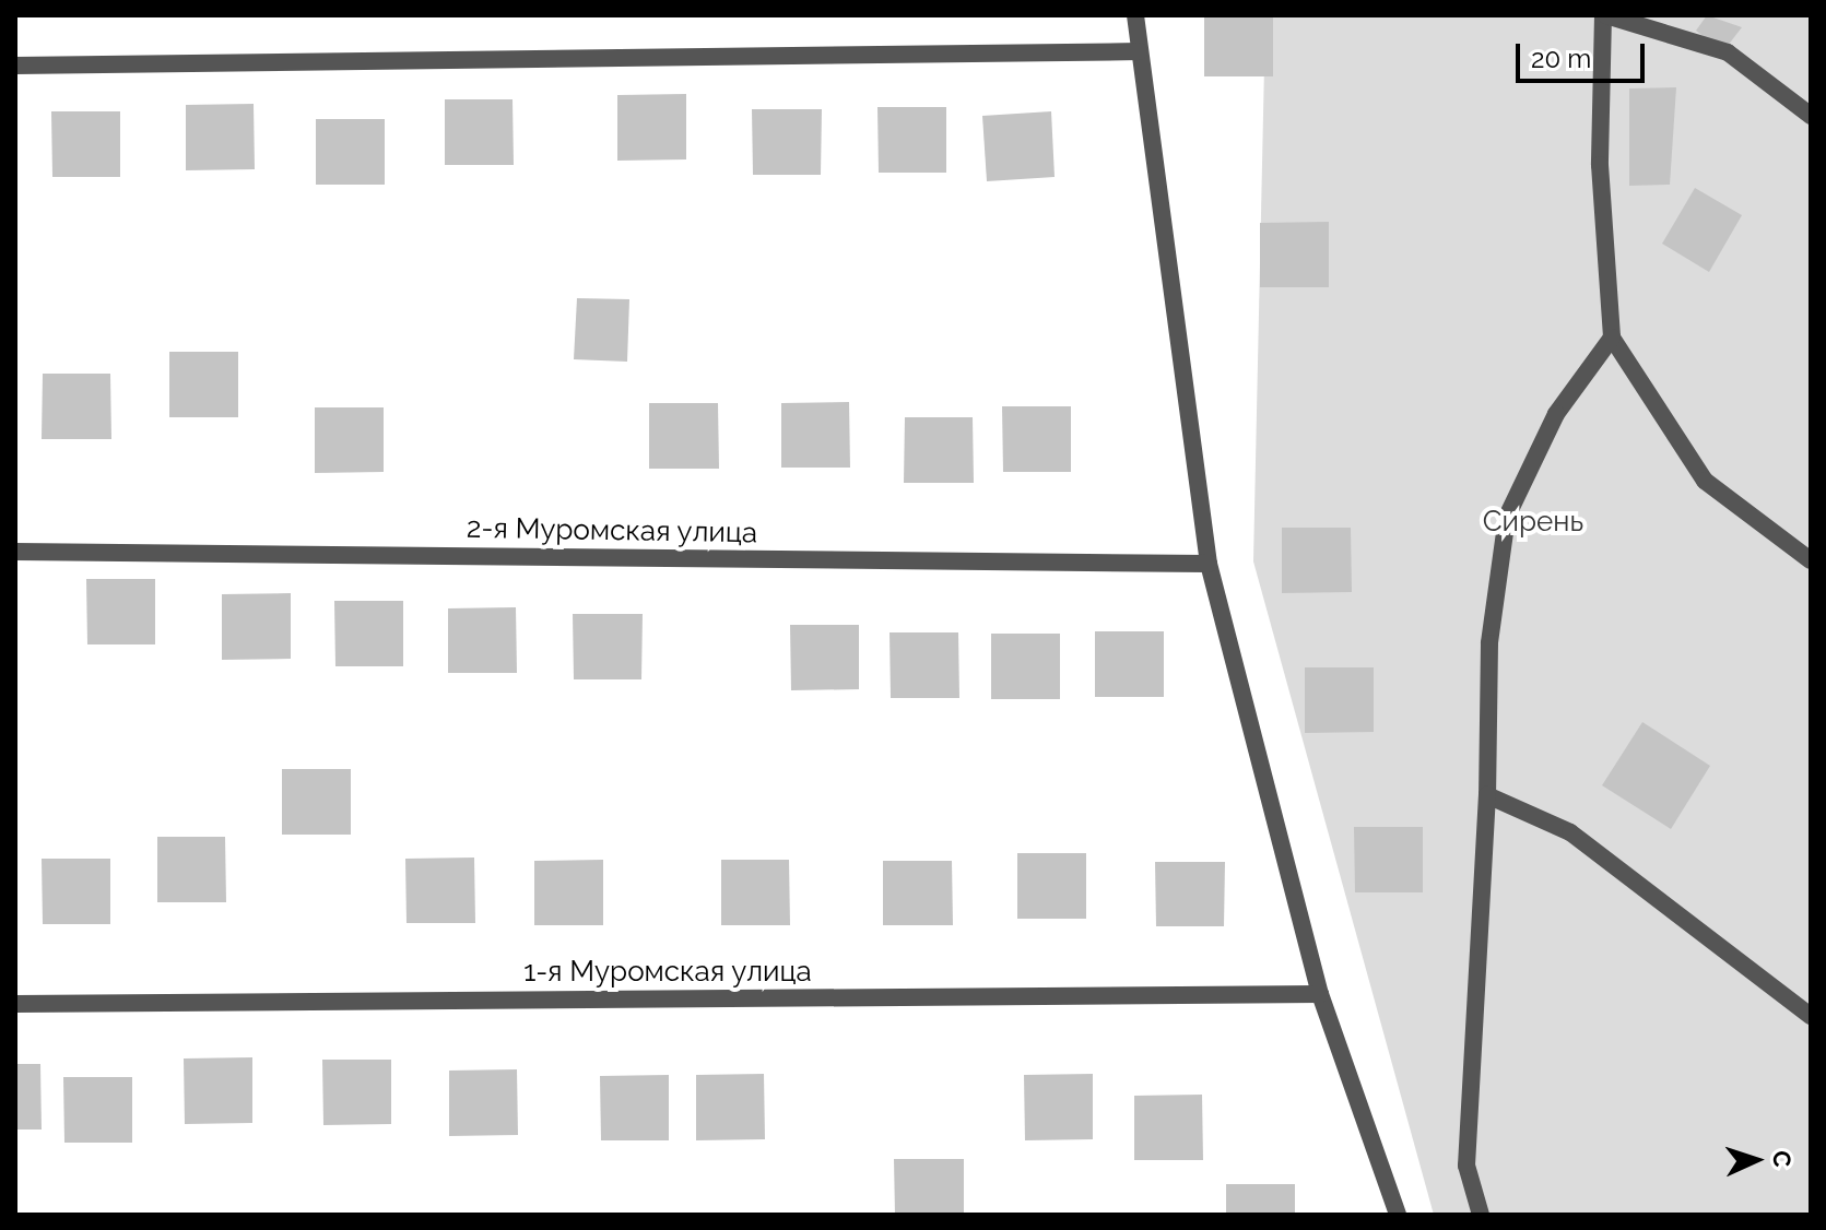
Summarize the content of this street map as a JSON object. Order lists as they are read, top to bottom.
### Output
{
  "streets": {
    "street": ["2-я Муромская улица", "1-я Муромская улица"]
  },
  "parks": ["Сирень"],
  "scale_bar": "20 m",
  "north": "right"
}
